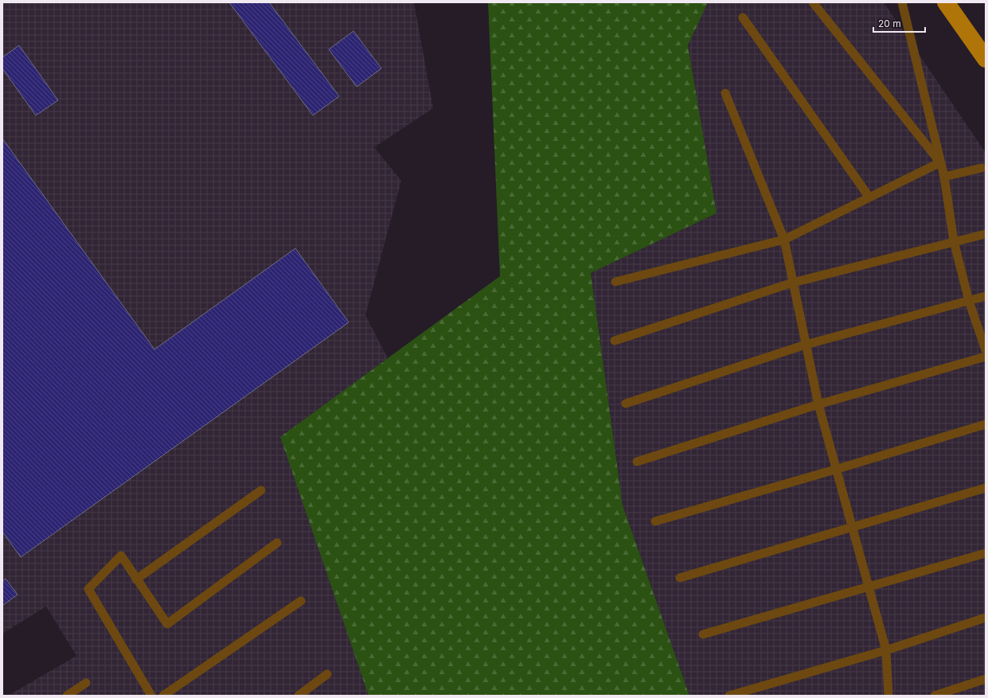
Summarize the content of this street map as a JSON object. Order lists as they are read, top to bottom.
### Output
{
  "scale_bar": "20 m"
}
